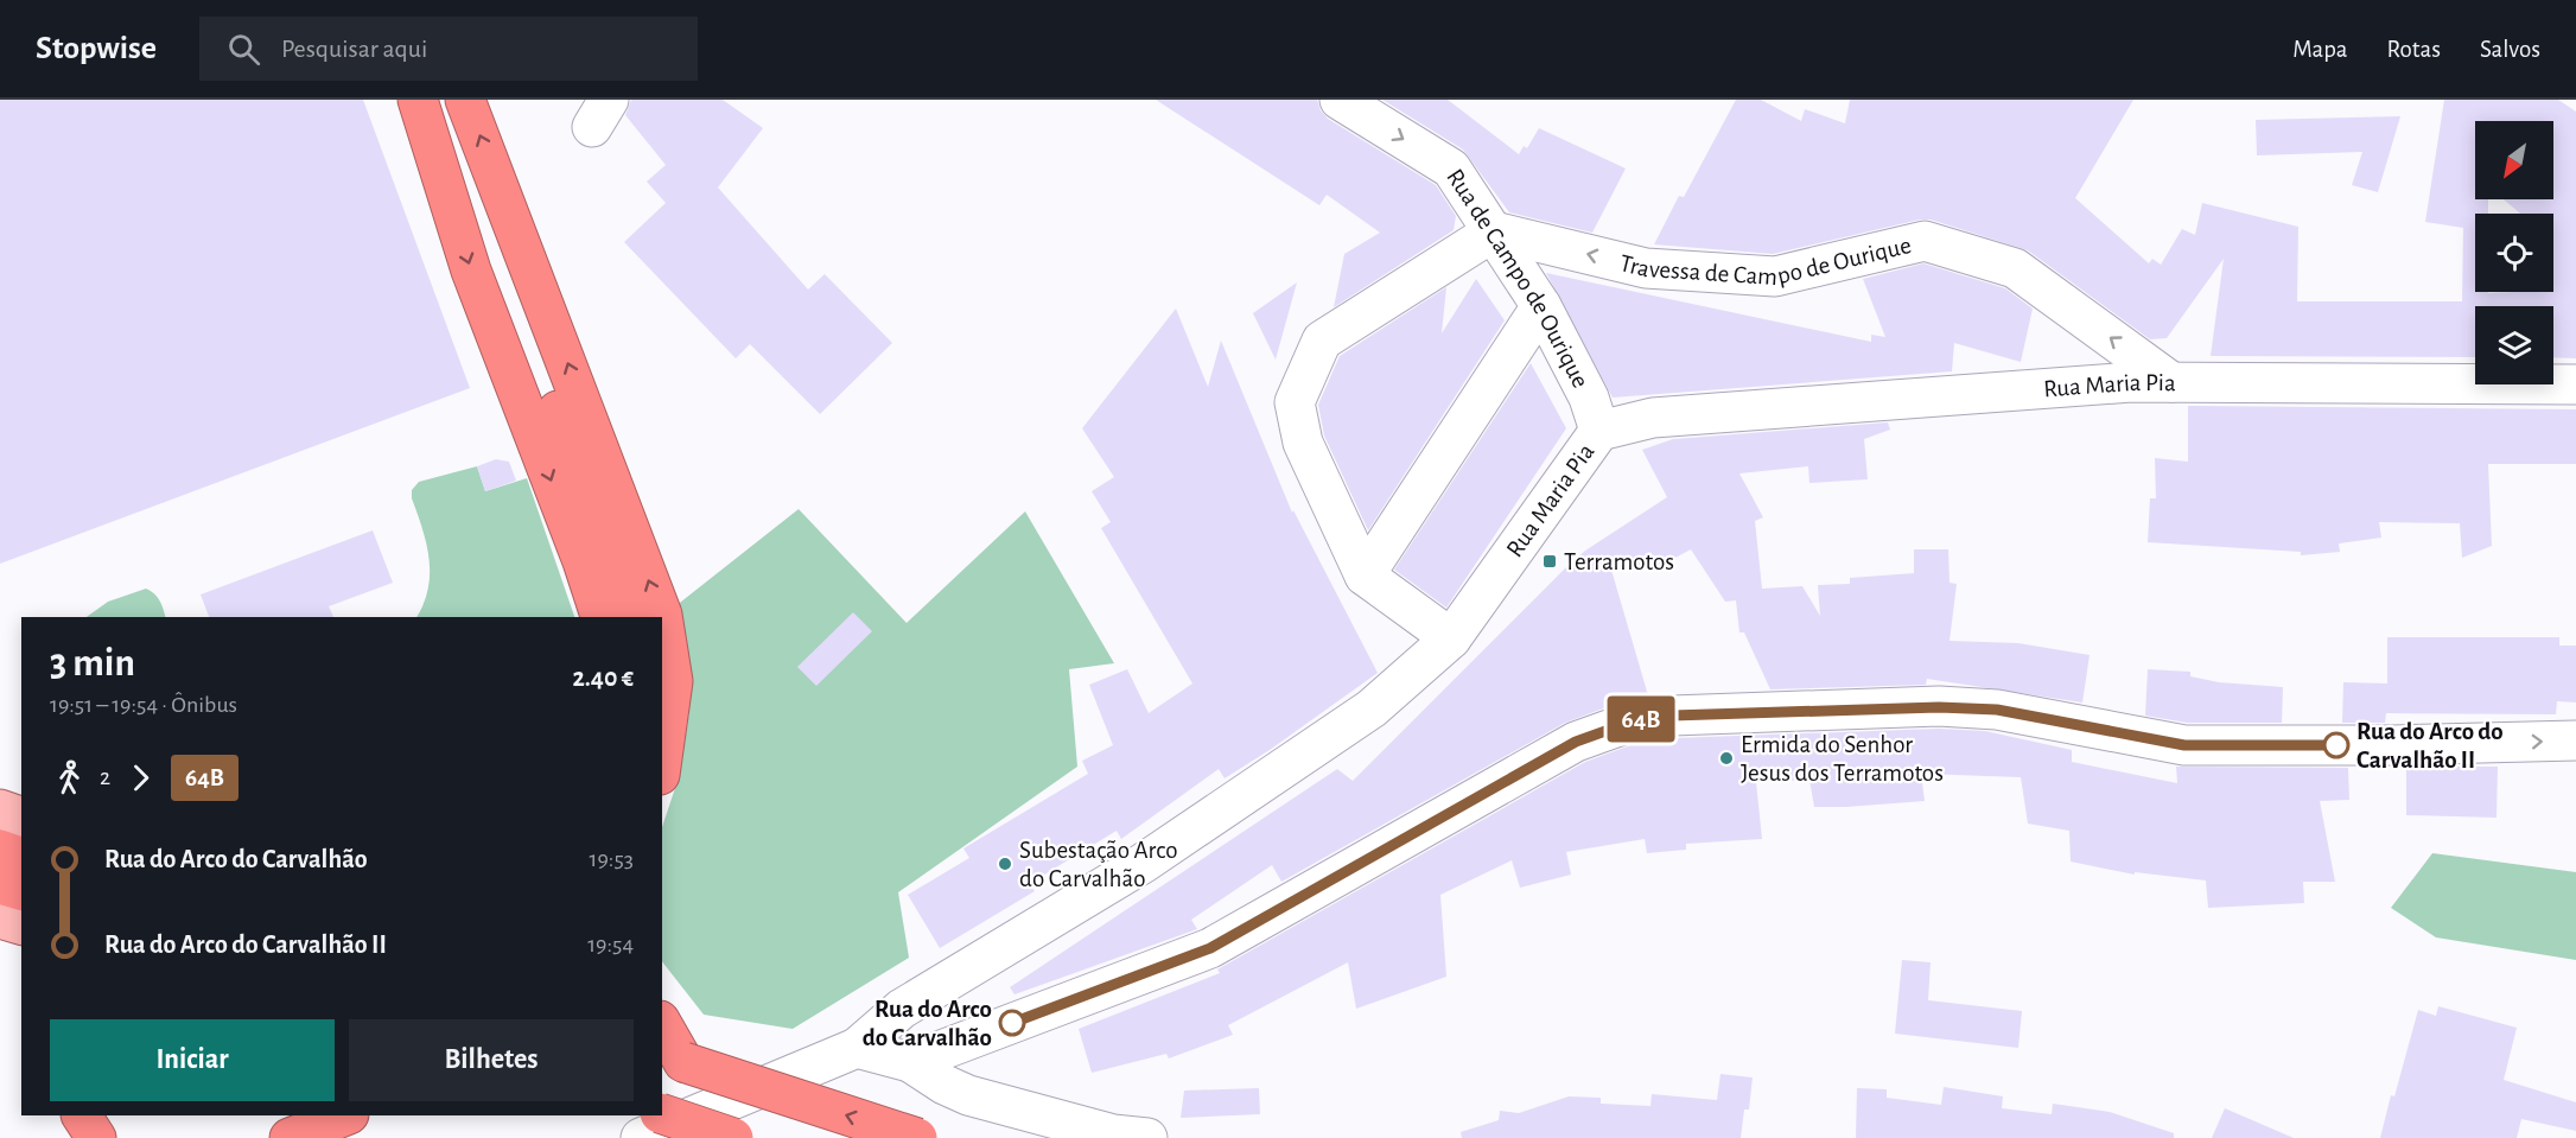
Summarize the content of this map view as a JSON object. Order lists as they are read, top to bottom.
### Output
{
  "streets": {
    "street": ["Travessa de Campo de Ourique", "Rua de Campo de Ourique", "Rua Maria Pia"]
  },
  "crossings": [
    ["Travessa de Campo de Ourique", "Rua de Campo de Ourique"],
    ["Travessa de Campo de Ourique", "Rua Maria Pia"],
    ["Rua de Campo de Ourique", "Rua Maria Pia"]
  ],
  "one_way": ["Travessa de Campo de Ourique", "Rua de Campo de Ourique"],
  "places": {
    "transit": ["Terramotos"],
    "other": [
      "Rua do Arco do Carvalhão II",
      "Ermida do Senhor Jesus dos Terramotos",
      "Subestação Arco do Carvalhão",
      "Rua do Arco do Carvalhão"
    ]
  },
  "lines": ["bus line 64B"],
  "north": "bottom left",
  "page": {
    "header": "Stopwise",
    "search": "Pesquisar aqui",
    "nav": ["Mapa", "Rotas", "Salvos"],
    "on_map": "64B",
    "heading": ["3 min", "19:51 – 19:54 · Ônibus", "2.40 €"],
    "legs": ["2", "64B"],
    "list": [
      {
        "name": "Rua do Arco do Carvalhão",
        "value": "19:53"
      },
      {
        "name": "Rua do Arco do Carvalhão II",
        "value": "19:54"
      }
    ],
    "buttons": ["Iniciar", "Bilhetes"]
  }
}
